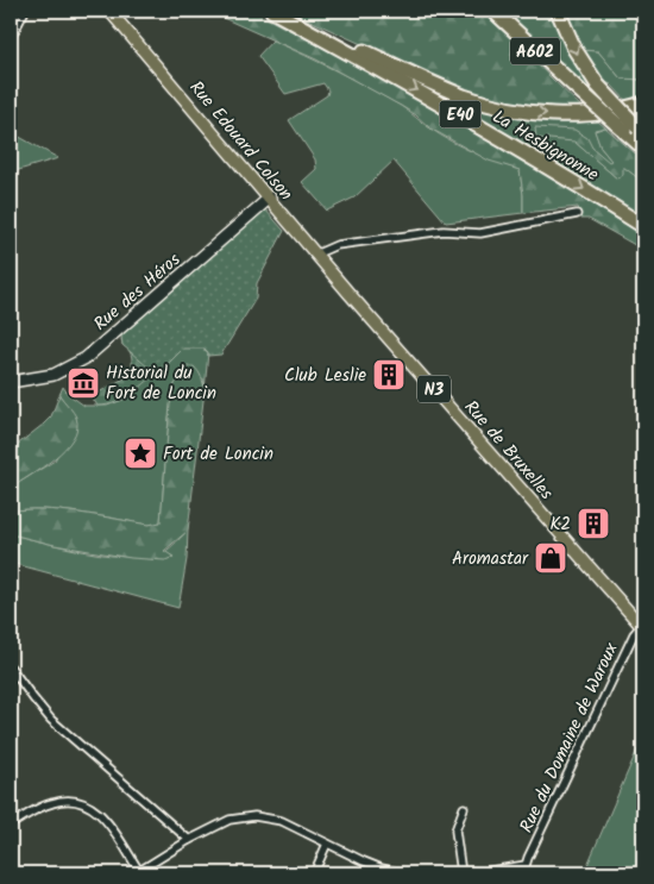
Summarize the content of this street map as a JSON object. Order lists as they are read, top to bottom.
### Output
{
  "streets": {
    "highway": ["A602", "E40", "La Hesbignonne"],
    "main road": ["Rue Edouard Colson", "N3", "Rue de Bruxelles"],
    "street": ["Rue des Héros", "Rue du Domaine de Waroux"]
  },
  "crossings": [
    ["Rue Edouard Colson", "Rue des Héros"],
    ["Rue Edouard Colson", "Rue de Bruxelles"],
    ["Rue de Bruxelles", "Rue du Domaine de Waroux"]
  ],
  "places": {
    "building": ["Club Leslie", "K2"],
    "museum": ["Historial du Fort de Loncin"],
    "place": ["Fort de Loncin"],
    "shop": ["Aromastar"]
  }
}
